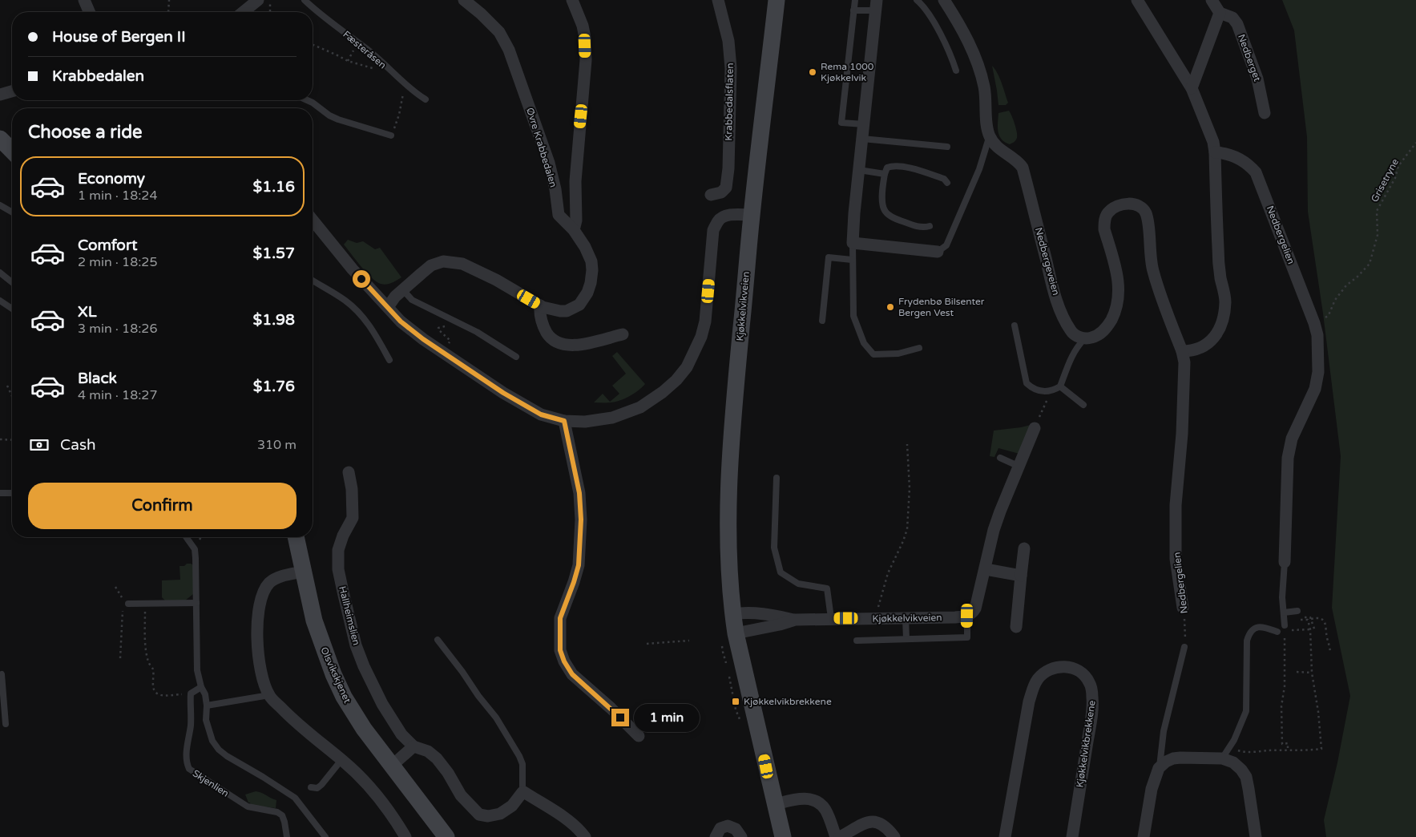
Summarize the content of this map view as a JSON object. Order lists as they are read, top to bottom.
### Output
{
  "streets": {
    "main road": ["Kjøkkelvikveien", "Olsvikskjenet"],
    "street": [
      "Nedberget",
      "Krabbedalsflaten",
      "Øvre Krabbedalen",
      "Nedbergelien",
      "Nedbergeveien",
      "Hallheimslien",
      "Kjøkkelvikbrekkene"
    ],
    "lane": ["Fæsteråsen", "Skjenlien"],
    "path": ["Grisetryne"]
  },
  "crossings": [
    ["Grisetryne", "Nedbergelien"],
    ["Nedbergelien", "Nedbergeveien"]
  ],
  "places": {
    "other": ["Rema 1000 Kjøkkelvik", "Frydenbø Bilsenter Bergen Vest"],
    "transit": ["Kjøkkelvikbrekkene"]
  },
  "page": {
    "banner": ["House of Bergen II", "Krabbedalen"],
    "heading": "Choose a ride",
    "list": [
      {
        "name": "Economy",
        "note": "1 min · 18:24",
        "value": "$1.16"
      },
      {
        "name": "Comfort",
        "note": "2 min · 18:25",
        "value": "$1.57"
      },
      {
        "name": "XL",
        "note": "3 min · 18:26",
        "value": "$1.98"
      },
      {
        "name": "Black",
        "note": "4 min · 18:27",
        "value": "$1.76"
      }
    ],
    "pay": ["Cash", "310 m"],
    "buttons": "Confirm",
    "bubble": "1 min"
  }
}
